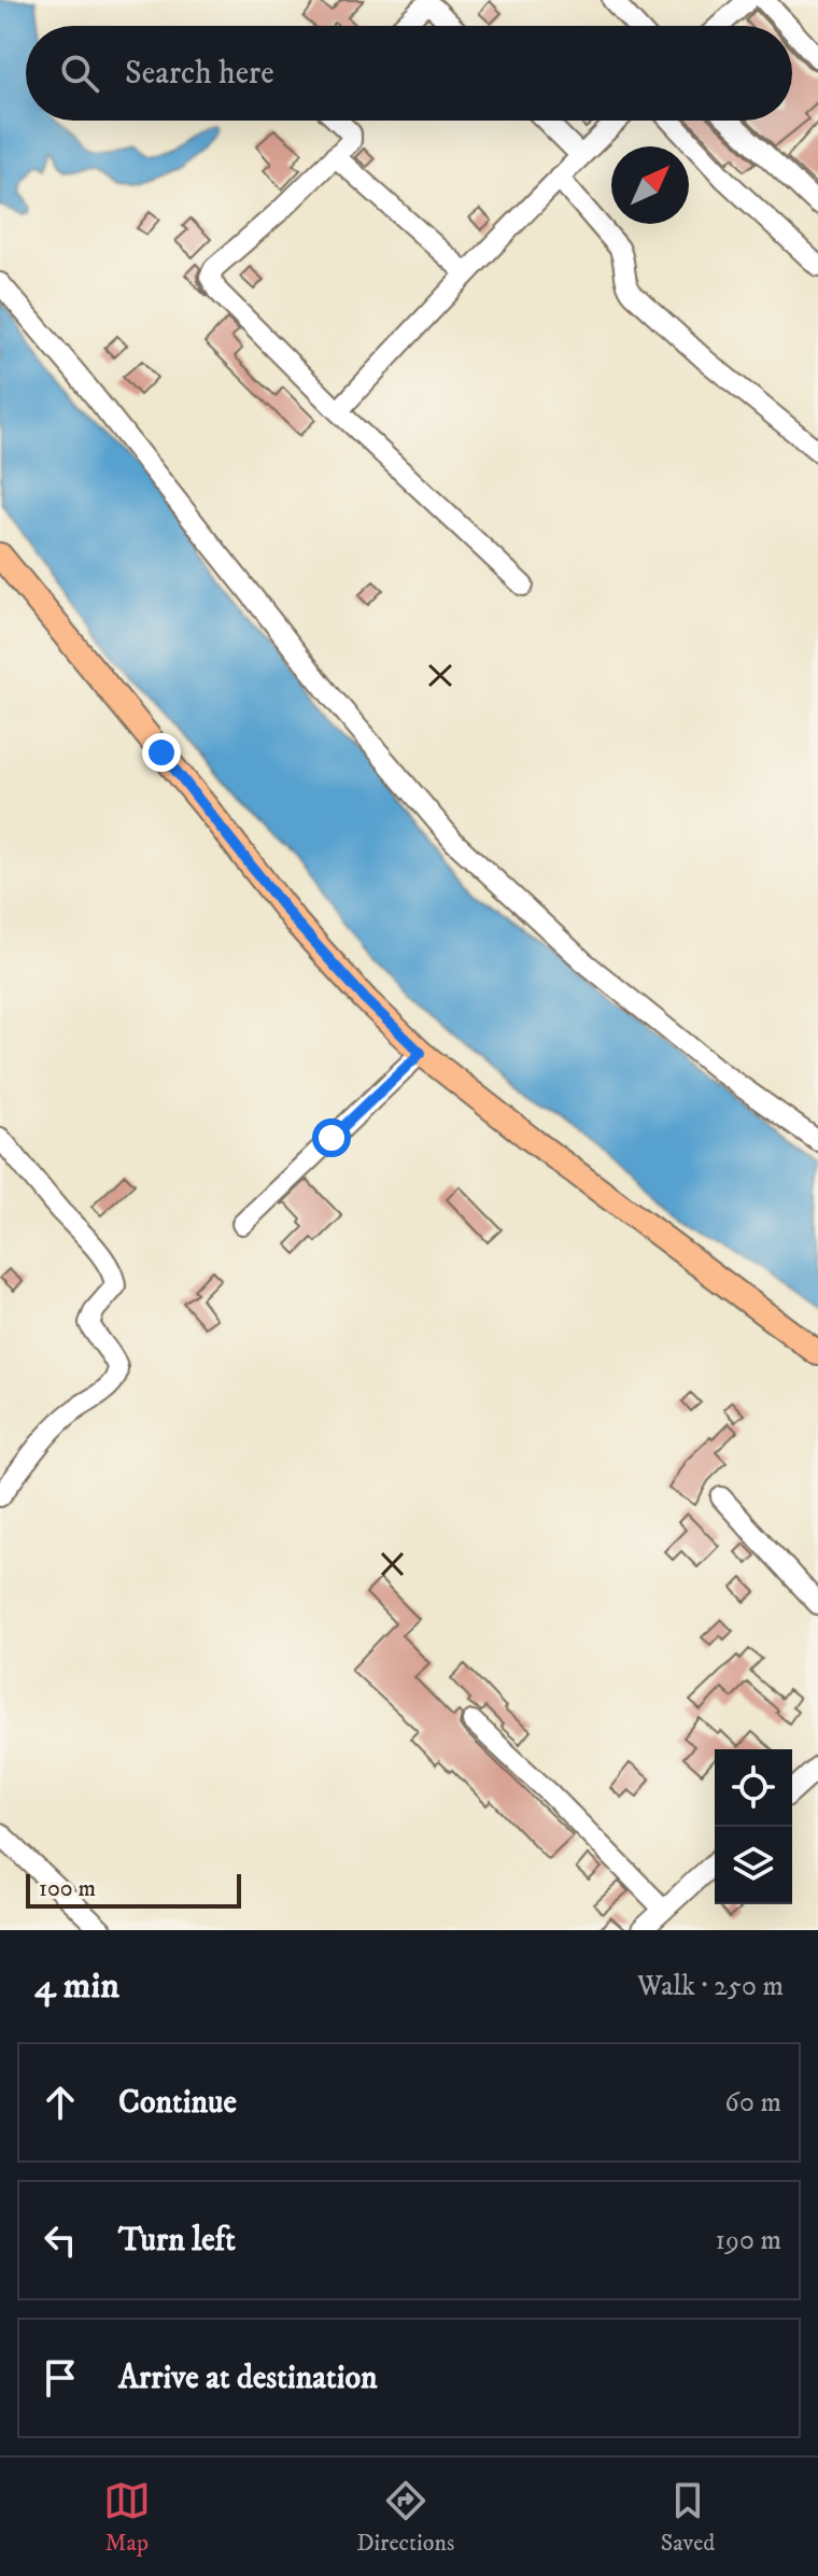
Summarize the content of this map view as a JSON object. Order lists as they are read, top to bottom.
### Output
{
  "scale_bar": "100 m",
  "north": "top right",
  "page": {
    "search": "Search here",
    "scale": "100 m",
    "heading": ["4 min", "Walk · 250 m"],
    "list": [
      ["Continue", "60 m"],
      ["Turn left", "190 m"],
      "Arrive at destination"
    ],
    "nav": ["Map", "Directions", "Saved"]
  }
}
